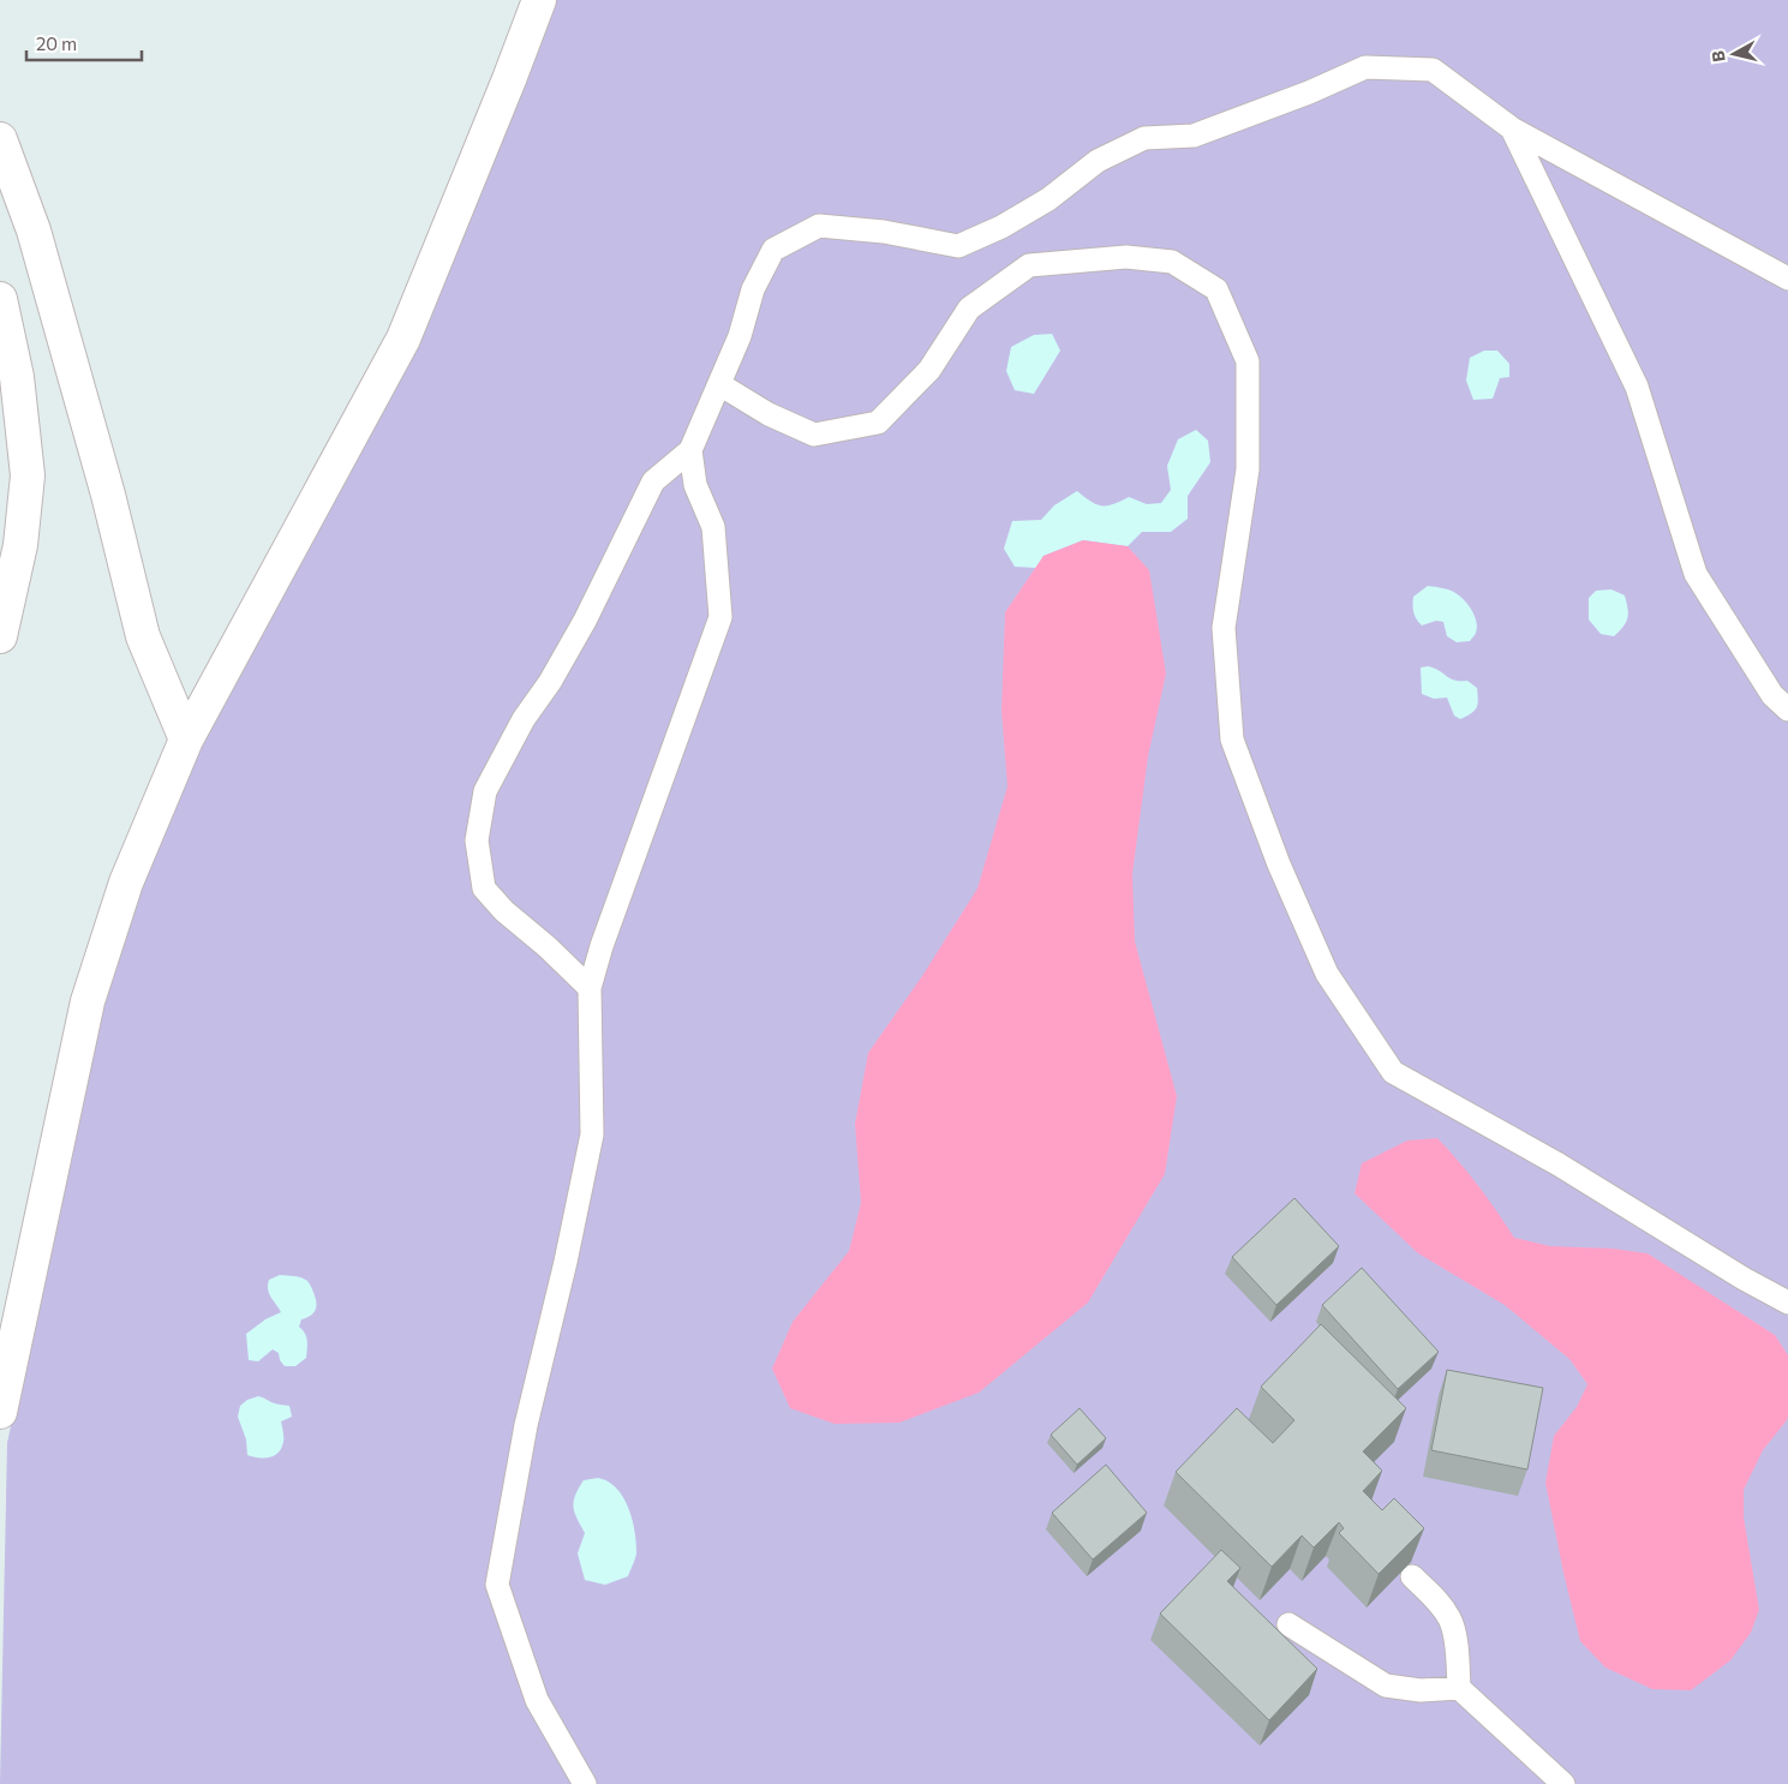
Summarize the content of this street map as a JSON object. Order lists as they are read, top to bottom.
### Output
{
  "scale_bar": "20 m",
  "north": "left"
}
